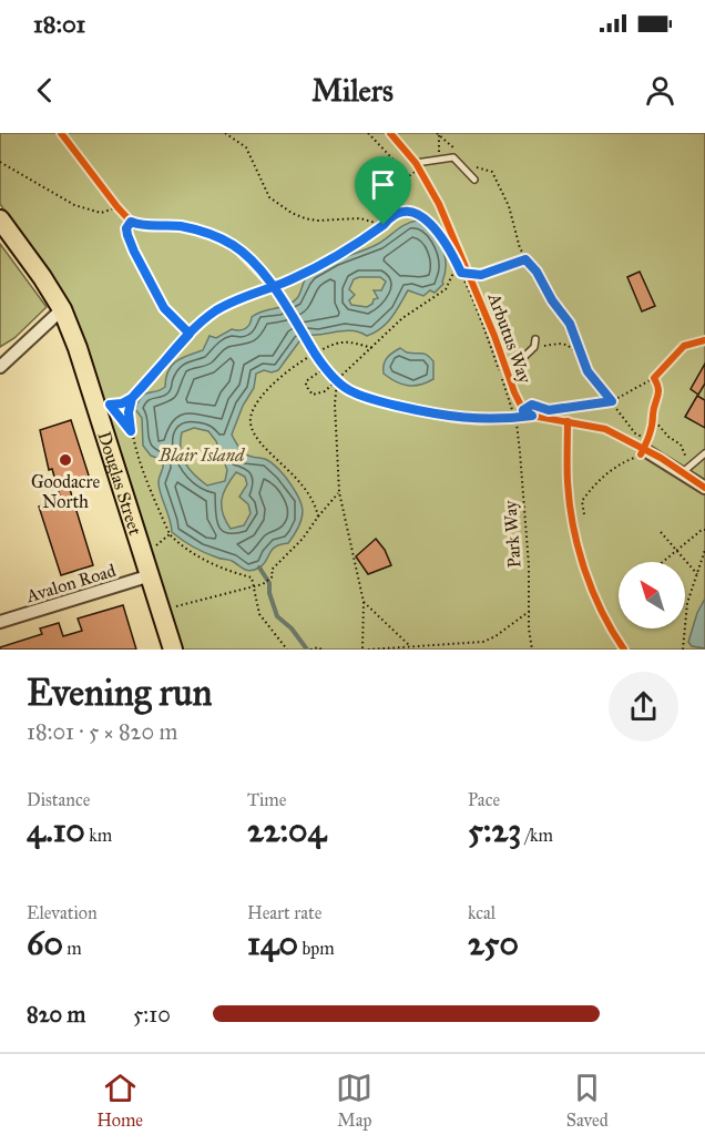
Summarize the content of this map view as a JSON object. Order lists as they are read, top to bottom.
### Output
{
  "streets": {
    "main road": ["Douglas Street"],
    "street": ["Avalon Road"],
    "path": ["Park Way"],
    "cycle path": ["Arbutus Way"]
  },
  "crossings": [
    ["Douglas Street", "Avalon Road"]
  ],
  "parks": ["Blair Island"],
  "places": ["Goodacre North"],
  "north": "top left",
  "page": {
    "status": "18:01",
    "header": "Milers",
    "heading": ["Evening run", "18:01 · 5 × 820 m"],
    "stats": [
      ["Distance", "4.10 km"],
      ["Time", "22:04"],
      ["Pace", "5:23 /km"],
      ["Elevation", "60 m"],
      ["Heart rate", "140 bpm"],
      ["kcal", "250"]
    ],
    "list": [
      {
        "name": "820 m",
        "note": "5:10"
      }
    ],
    "tabs": ["Home", "Map", "Saved"]
  }
}
